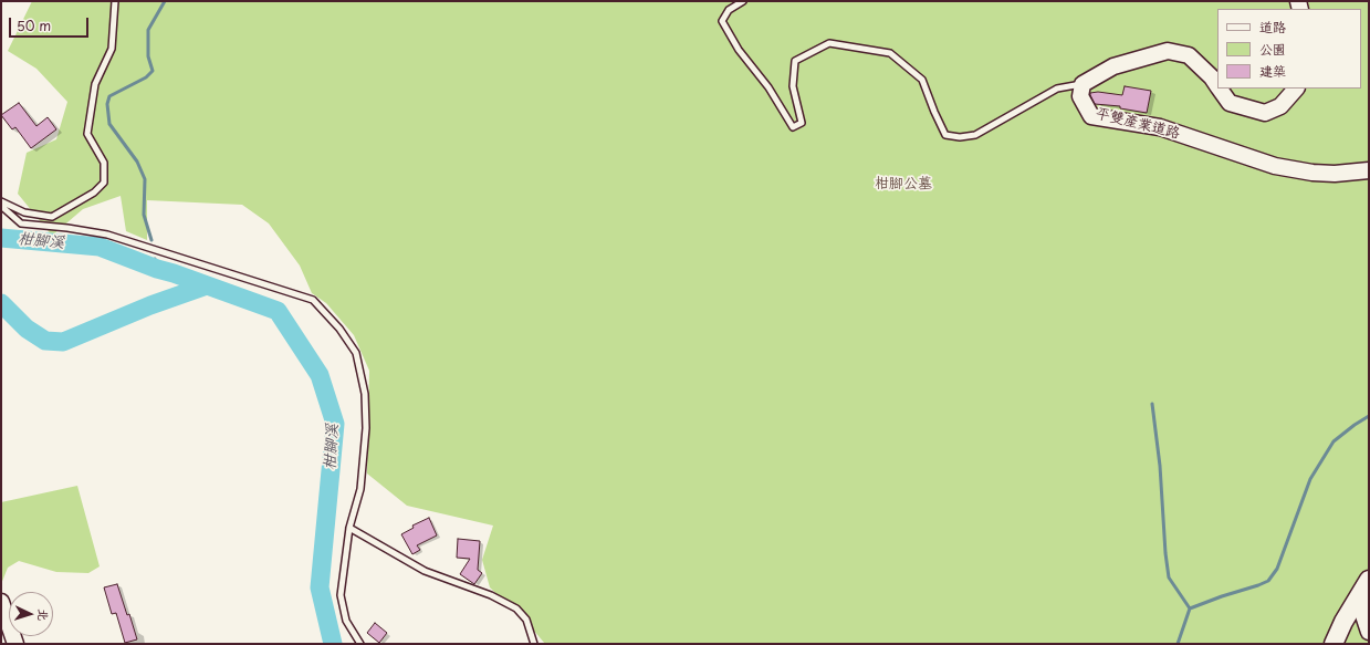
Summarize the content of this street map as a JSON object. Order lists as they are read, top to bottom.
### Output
{
  "streets": {
    "street": ["平雙產業道路"]
  },
  "water": ["柑腳溪"],
  "parks": ["柑腳公墓"],
  "legend": ["道路", "公園", "建築"],
  "scale_bar": "50 m",
  "north": "right"
}
